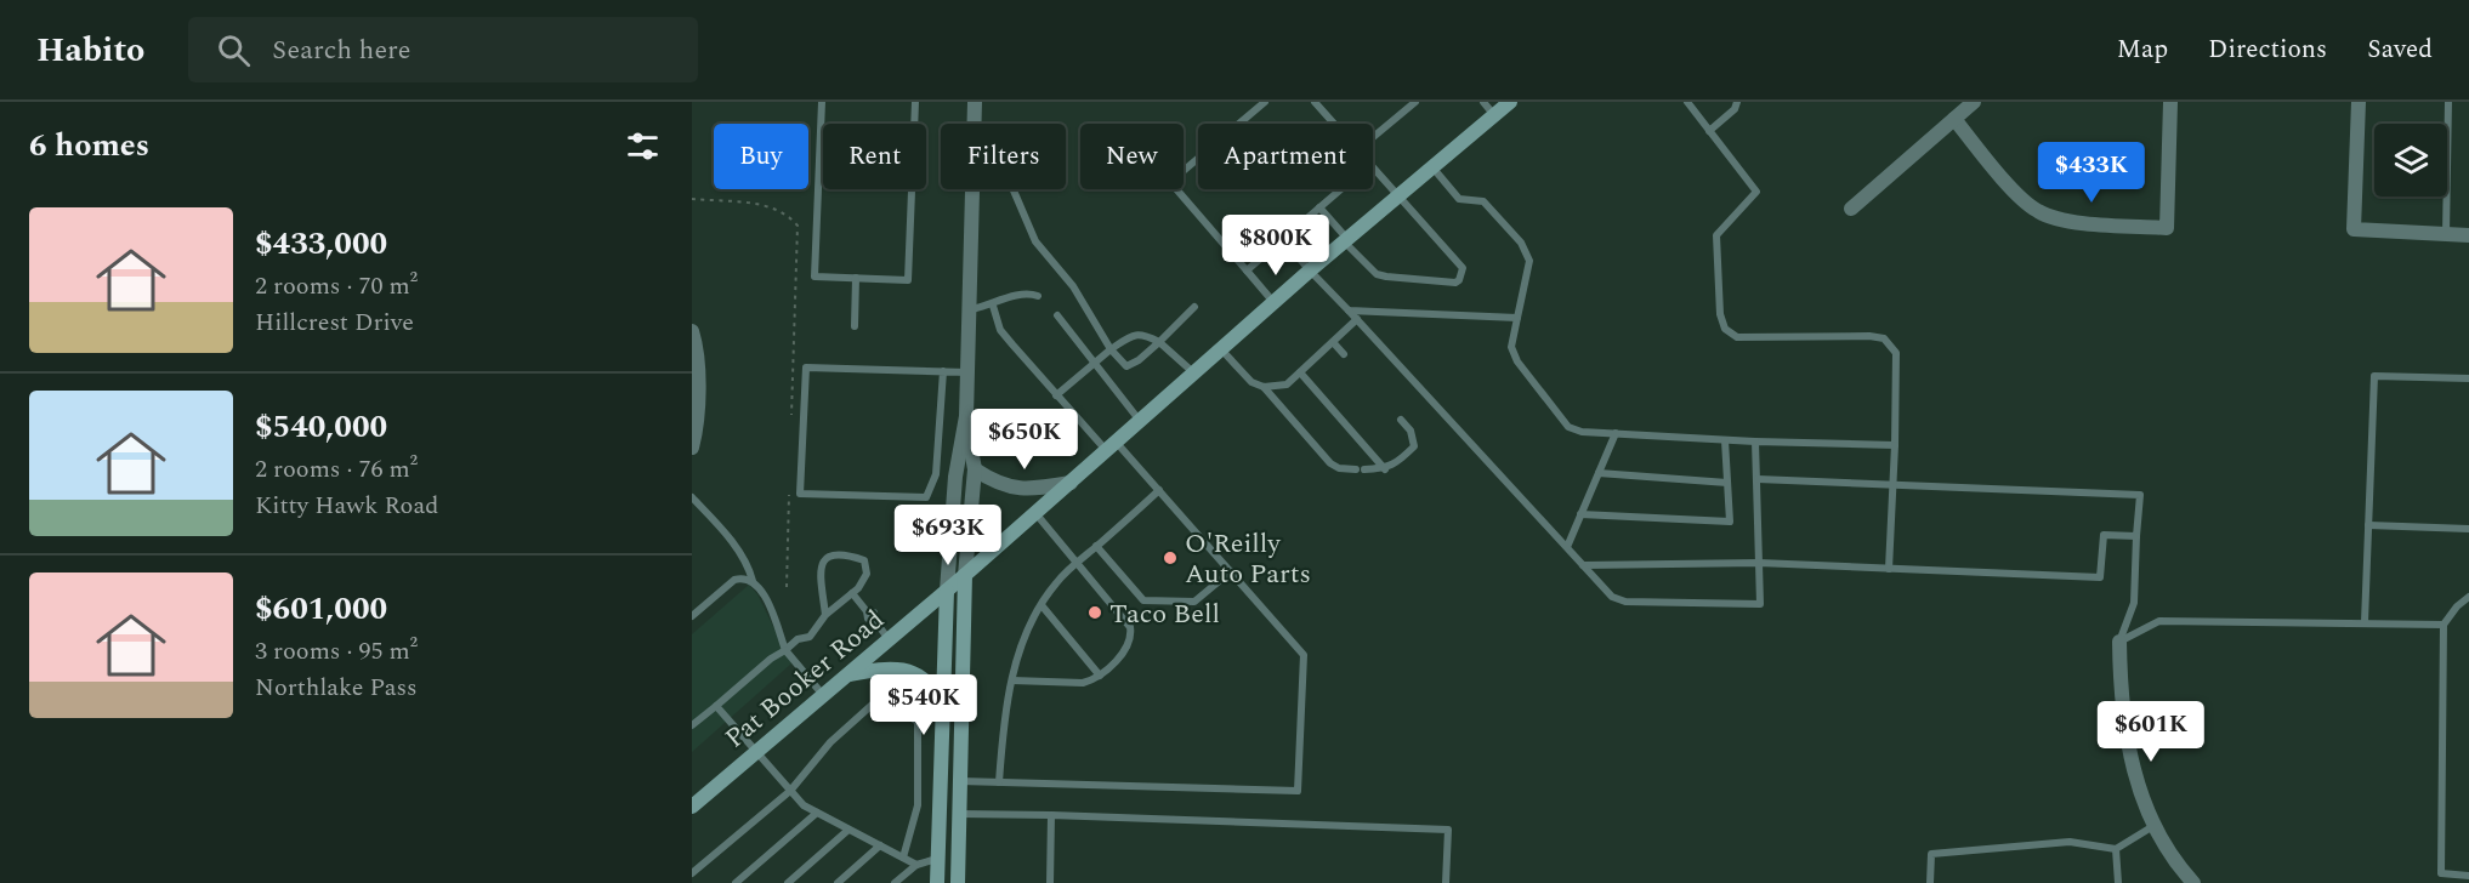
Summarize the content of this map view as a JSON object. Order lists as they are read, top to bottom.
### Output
{
  "streets": {
    "main road": ["Pat Booker Road"]
  },
  "places": ["O'Reilly Auto Parts", "Taco Bell"],
  "page": {
    "header": "Habito",
    "search": "Search here",
    "nav": ["Map", "Directions", "Saved"],
    "heading": "6 homes",
    "chip": [
      "Buy",
      "Rent",
      "Filters",
      "New",
      "Apartment"
    ],
    "price": [
      "$433K",
      "$800K",
      "$650K",
      "$693K",
      "$540K",
      "$601K"
    ],
    "list": [
      {
        "name": "$433,000",
        "note": "2 rooms · 70 m² · Hillcrest Drive"
      },
      {
        "name": "$540,000",
        "note": "2 rooms · 76 m² · Kitty Hawk Road"
      },
      {
        "name": "$601,000",
        "note": "3 rooms · 95 m² · Northlake Pass"
      }
    ]
  }
}
